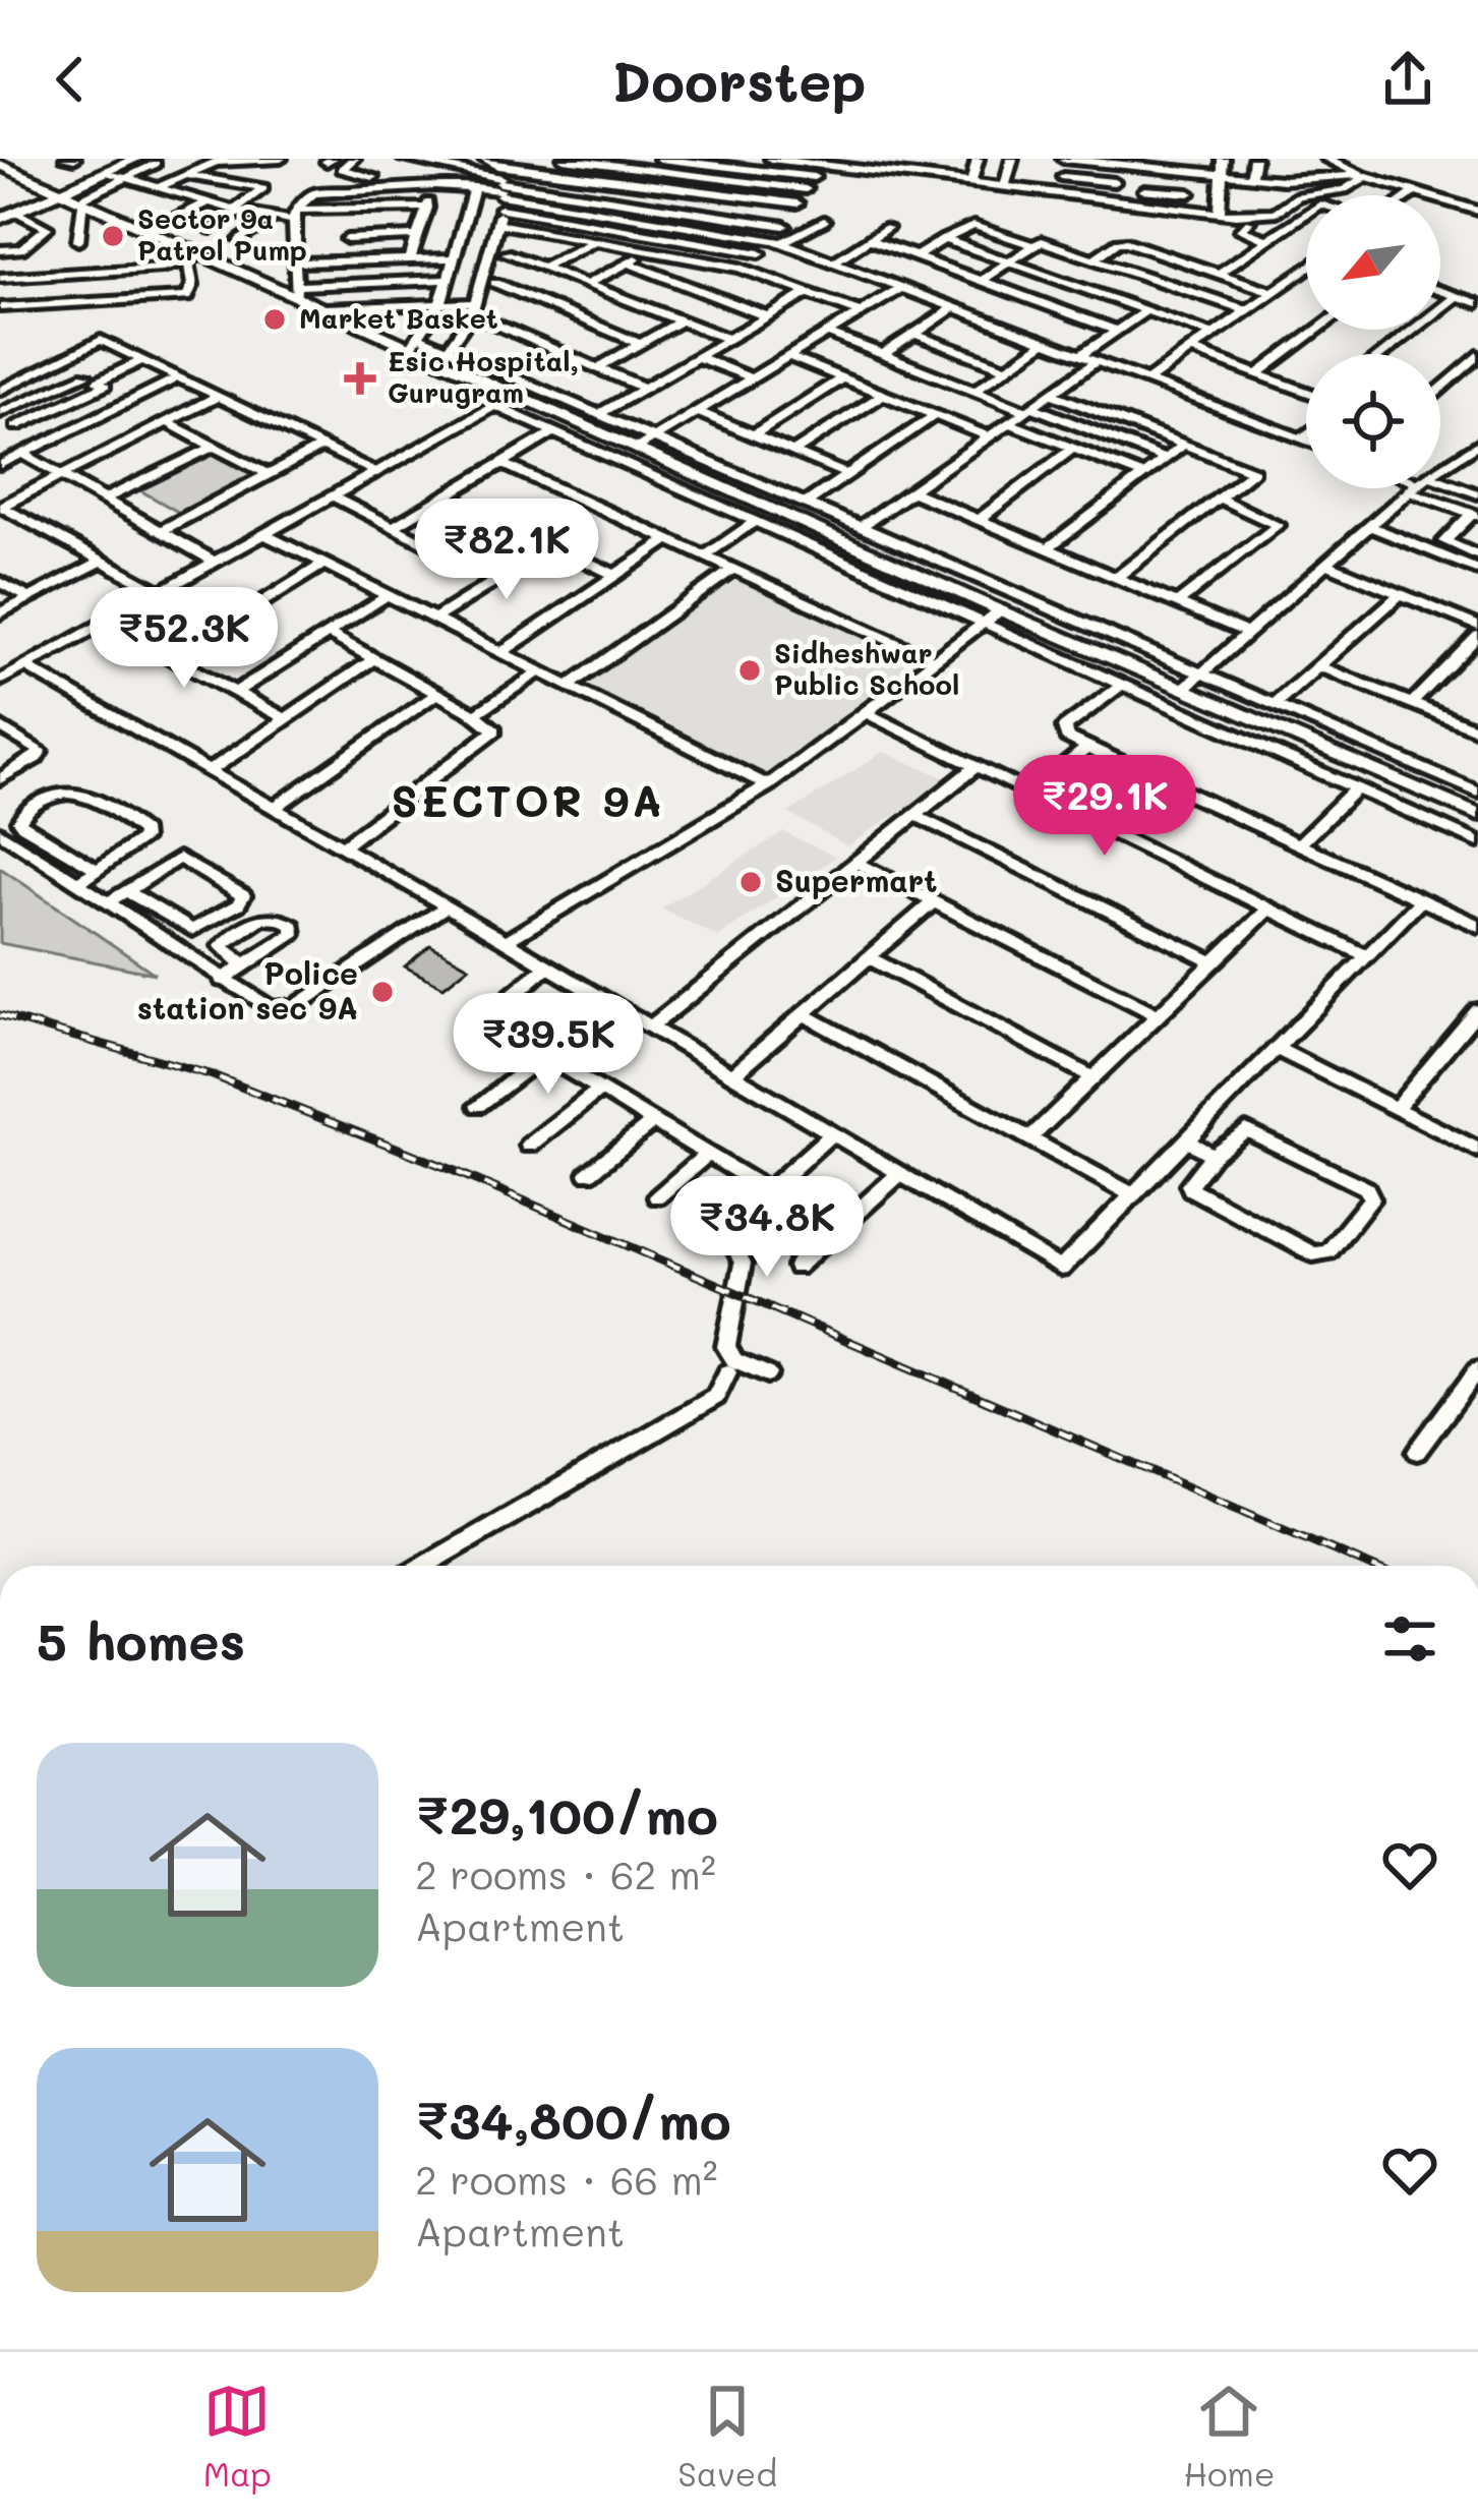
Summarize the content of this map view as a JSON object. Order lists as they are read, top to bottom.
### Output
{
  "districts": ["SECTOR 9A"],
  "places": {
    "other": [
      "Sector 9a Patrol Pump",
      "Market Basket",
      "Sidheshwar Public School",
      "Supermart",
      "Police station sec 9A"
    ],
    "health": ["Esic Hospital, Gurugram"]
  },
  "north": "bottom left",
  "page": {
    "header": "Doorstep",
    "price": [
      "₹82.1K",
      "₹52.3K",
      "₹29.1K",
      "₹39.5K",
      "₹34.8K"
    ],
    "heading": "5 homes",
    "list": [
      {
        "name": "₹29,100/mo",
        "note": "2 rooms · 62 m² · Apartment"
      },
      {
        "name": "₹34,800/mo",
        "note": "2 rooms · 66 m² · Apartment"
      }
    ],
    "tabs": ["Map", "Saved", "Home"]
  }
}
